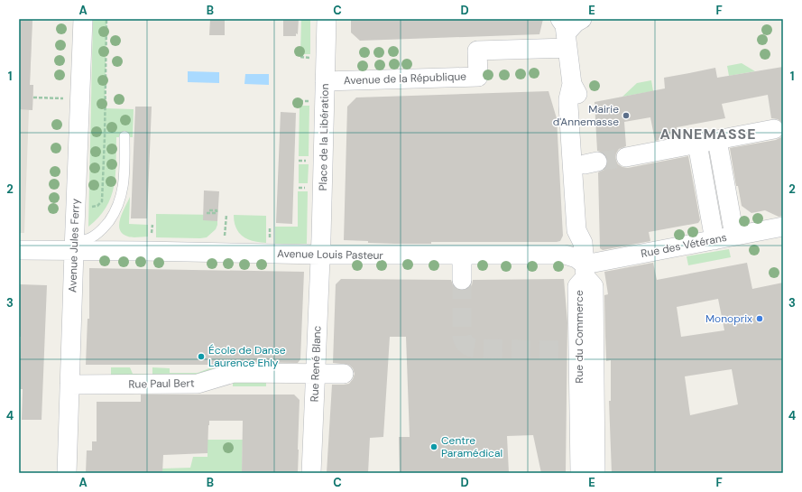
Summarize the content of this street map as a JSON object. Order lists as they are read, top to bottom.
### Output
{
  "streets": {
    "street": [
      "Avenue de la République",
      "Place de la Libération",
      "Avenue Jules Ferry",
      "Rue des Vétérans",
      "Avenue Louis Pasteur",
      "Rue du Commerce",
      "Rue René Blanc",
      "Rue Paul Bert"
    ]
  },
  "crossings": [
    ["Avenue de la République", "Place de la Libération"],
    ["Place de la Libération", "Avenue Louis Pasteur"],
    ["Place de la Libération", "Rue René Blanc"],
    ["Avenue Jules Ferry", "Avenue Louis Pasteur"],
    ["Avenue Jules Ferry", "Rue Paul Bert"],
    ["Rue des Vétérans", "Avenue Louis Pasteur"],
    ["Rue des Vétérans", "Rue du Commerce"],
    ["Avenue Louis Pasteur", "Rue du Commerce"],
    ["Avenue Louis Pasteur", "Rue René Blanc"],
    ["Rue René Blanc", "Rue Paul Bert"]
  ],
  "districts": ["ANNEMASSE"],
  "places": [
    "Mairie d'Annemasse",
    "Monoprix",
    "École de Danse Laurence Ehly",
    "Centre Paramédical"
  ],
  "grid": {
    "columns": [
      "A",
      "B",
      "C",
      "D",
      "E",
      "F"
    ],
    "rows": [
      "1",
      "2",
      "3",
      "4"
    ]
  }
}
